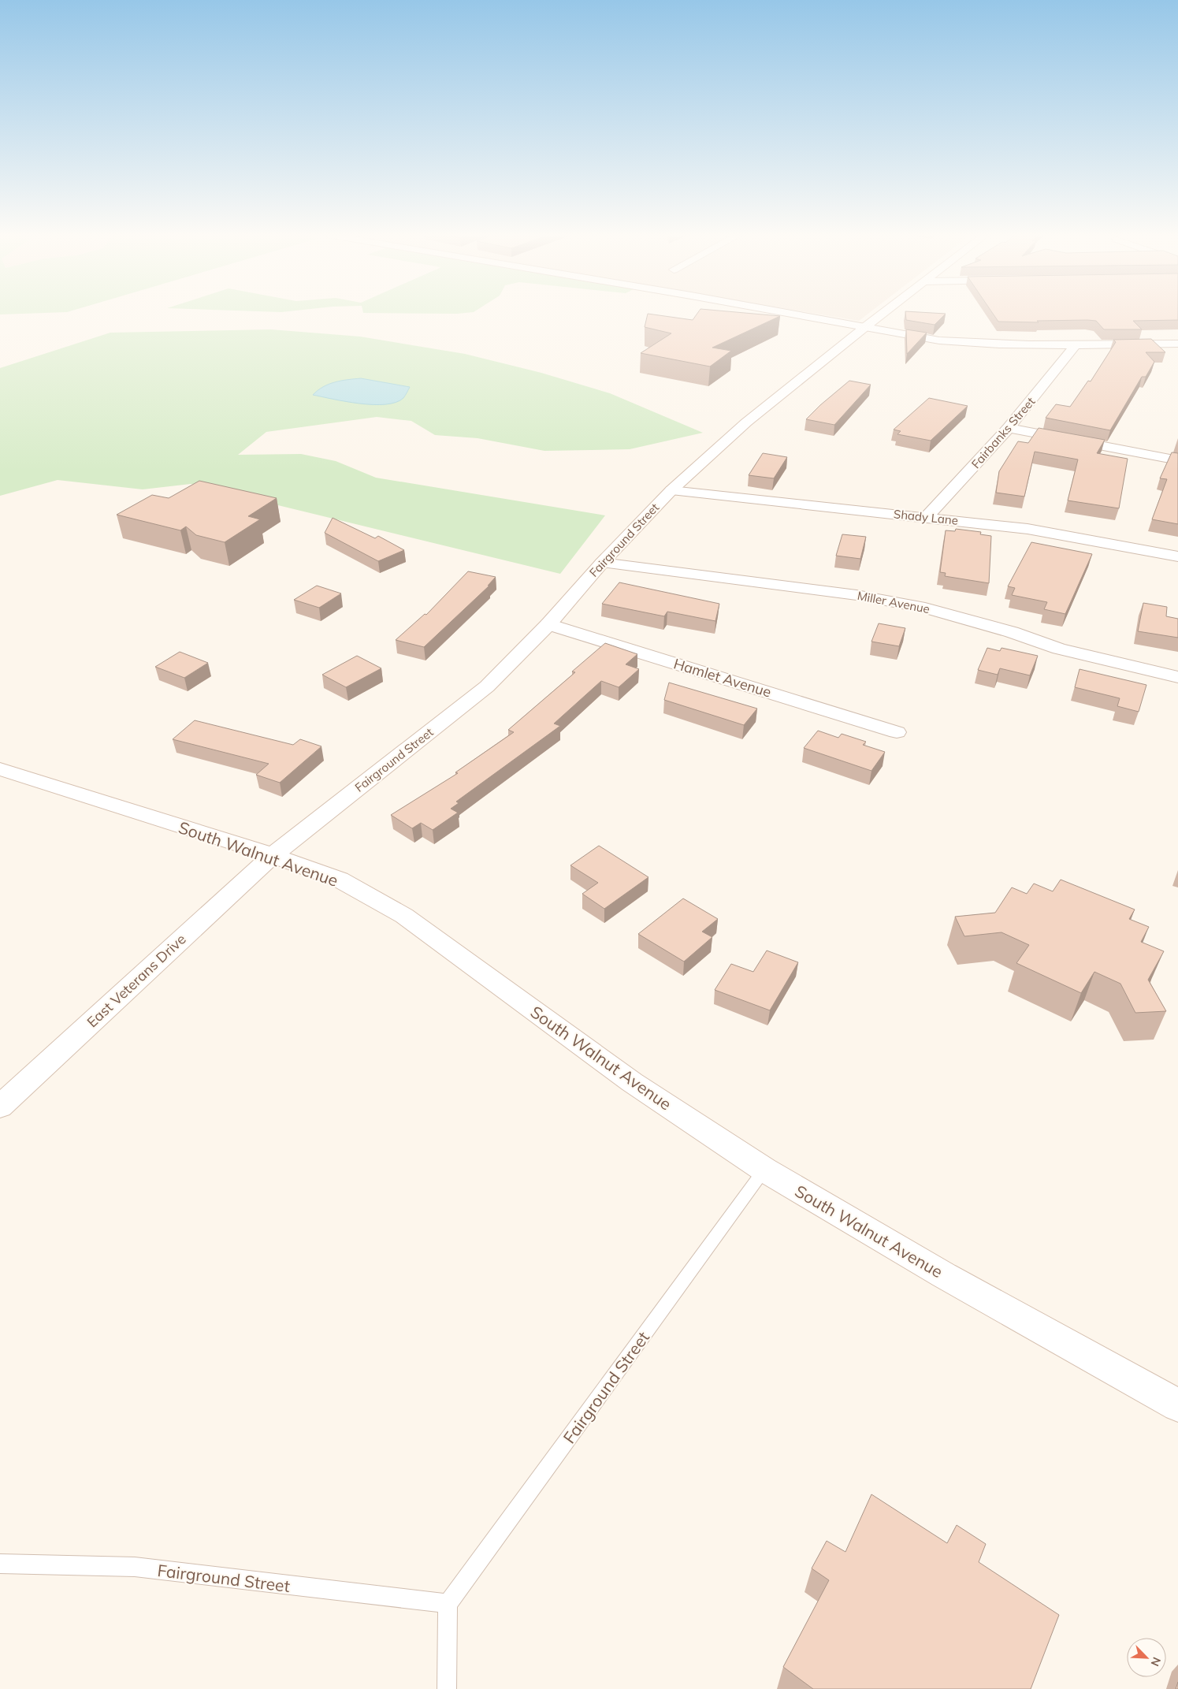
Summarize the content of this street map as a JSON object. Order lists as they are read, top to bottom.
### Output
{
  "streets": {
    "street": [
      "Fairbanks Street",
      "Shady Lane",
      "Fairground Street",
      "Miller Avenue",
      "Hamlet Avenue",
      "South Walnut Avenue",
      "East Veterans Drive"
    ]
  },
  "crossings": [
    ["Fairbanks Street", "Shady Lane"],
    ["Shady Lane", "Fairground Street"],
    ["Fairground Street", "Miller Avenue"],
    ["Fairground Street", "Hamlet Avenue"],
    ["Fairground Street", "South Walnut Avenue"],
    ["Fairground Street", "East Veterans Drive"],
    ["South Walnut Avenue", "East Veterans Drive"]
  ],
  "north": "bottom right"
}
